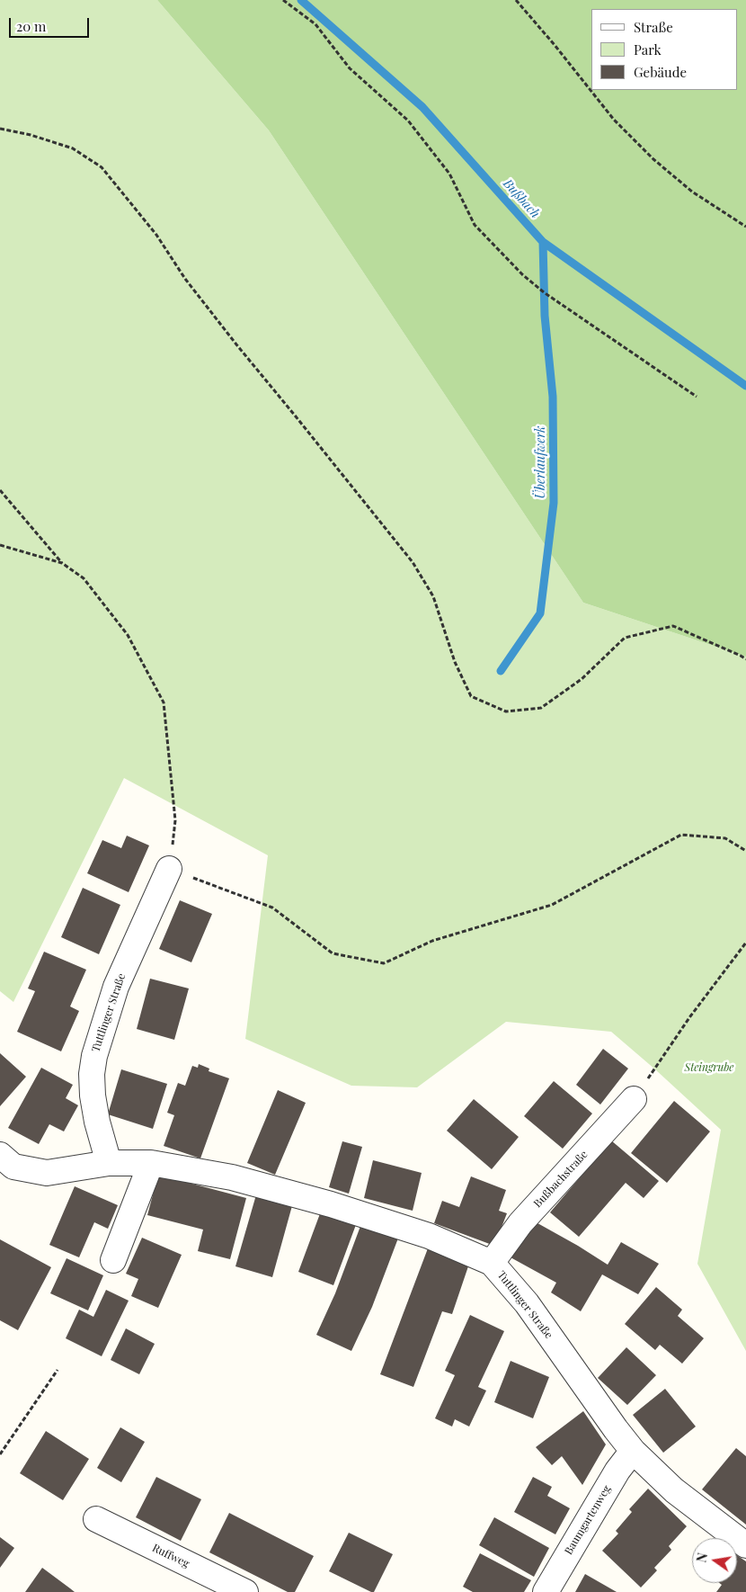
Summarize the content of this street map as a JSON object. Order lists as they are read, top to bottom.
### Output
{
  "streets": {
    "street": [
      "Tuttlinger Straße",
      "Bußbachstraße",
      "Baumgartenweg",
      "Ruffweg"
    ]
  },
  "crossings": [
    ["Tuttlinger Straße", "Bußbachstraße"],
    ["Tuttlinger Straße", "Baumgartenweg"]
  ],
  "water": ["Bußbach", "Überlaufwerk"],
  "parks": ["Steingrube"],
  "legend": ["Straße", "Park", "Gebäude"],
  "scale_bar": "20 m",
  "north": "left"
}
